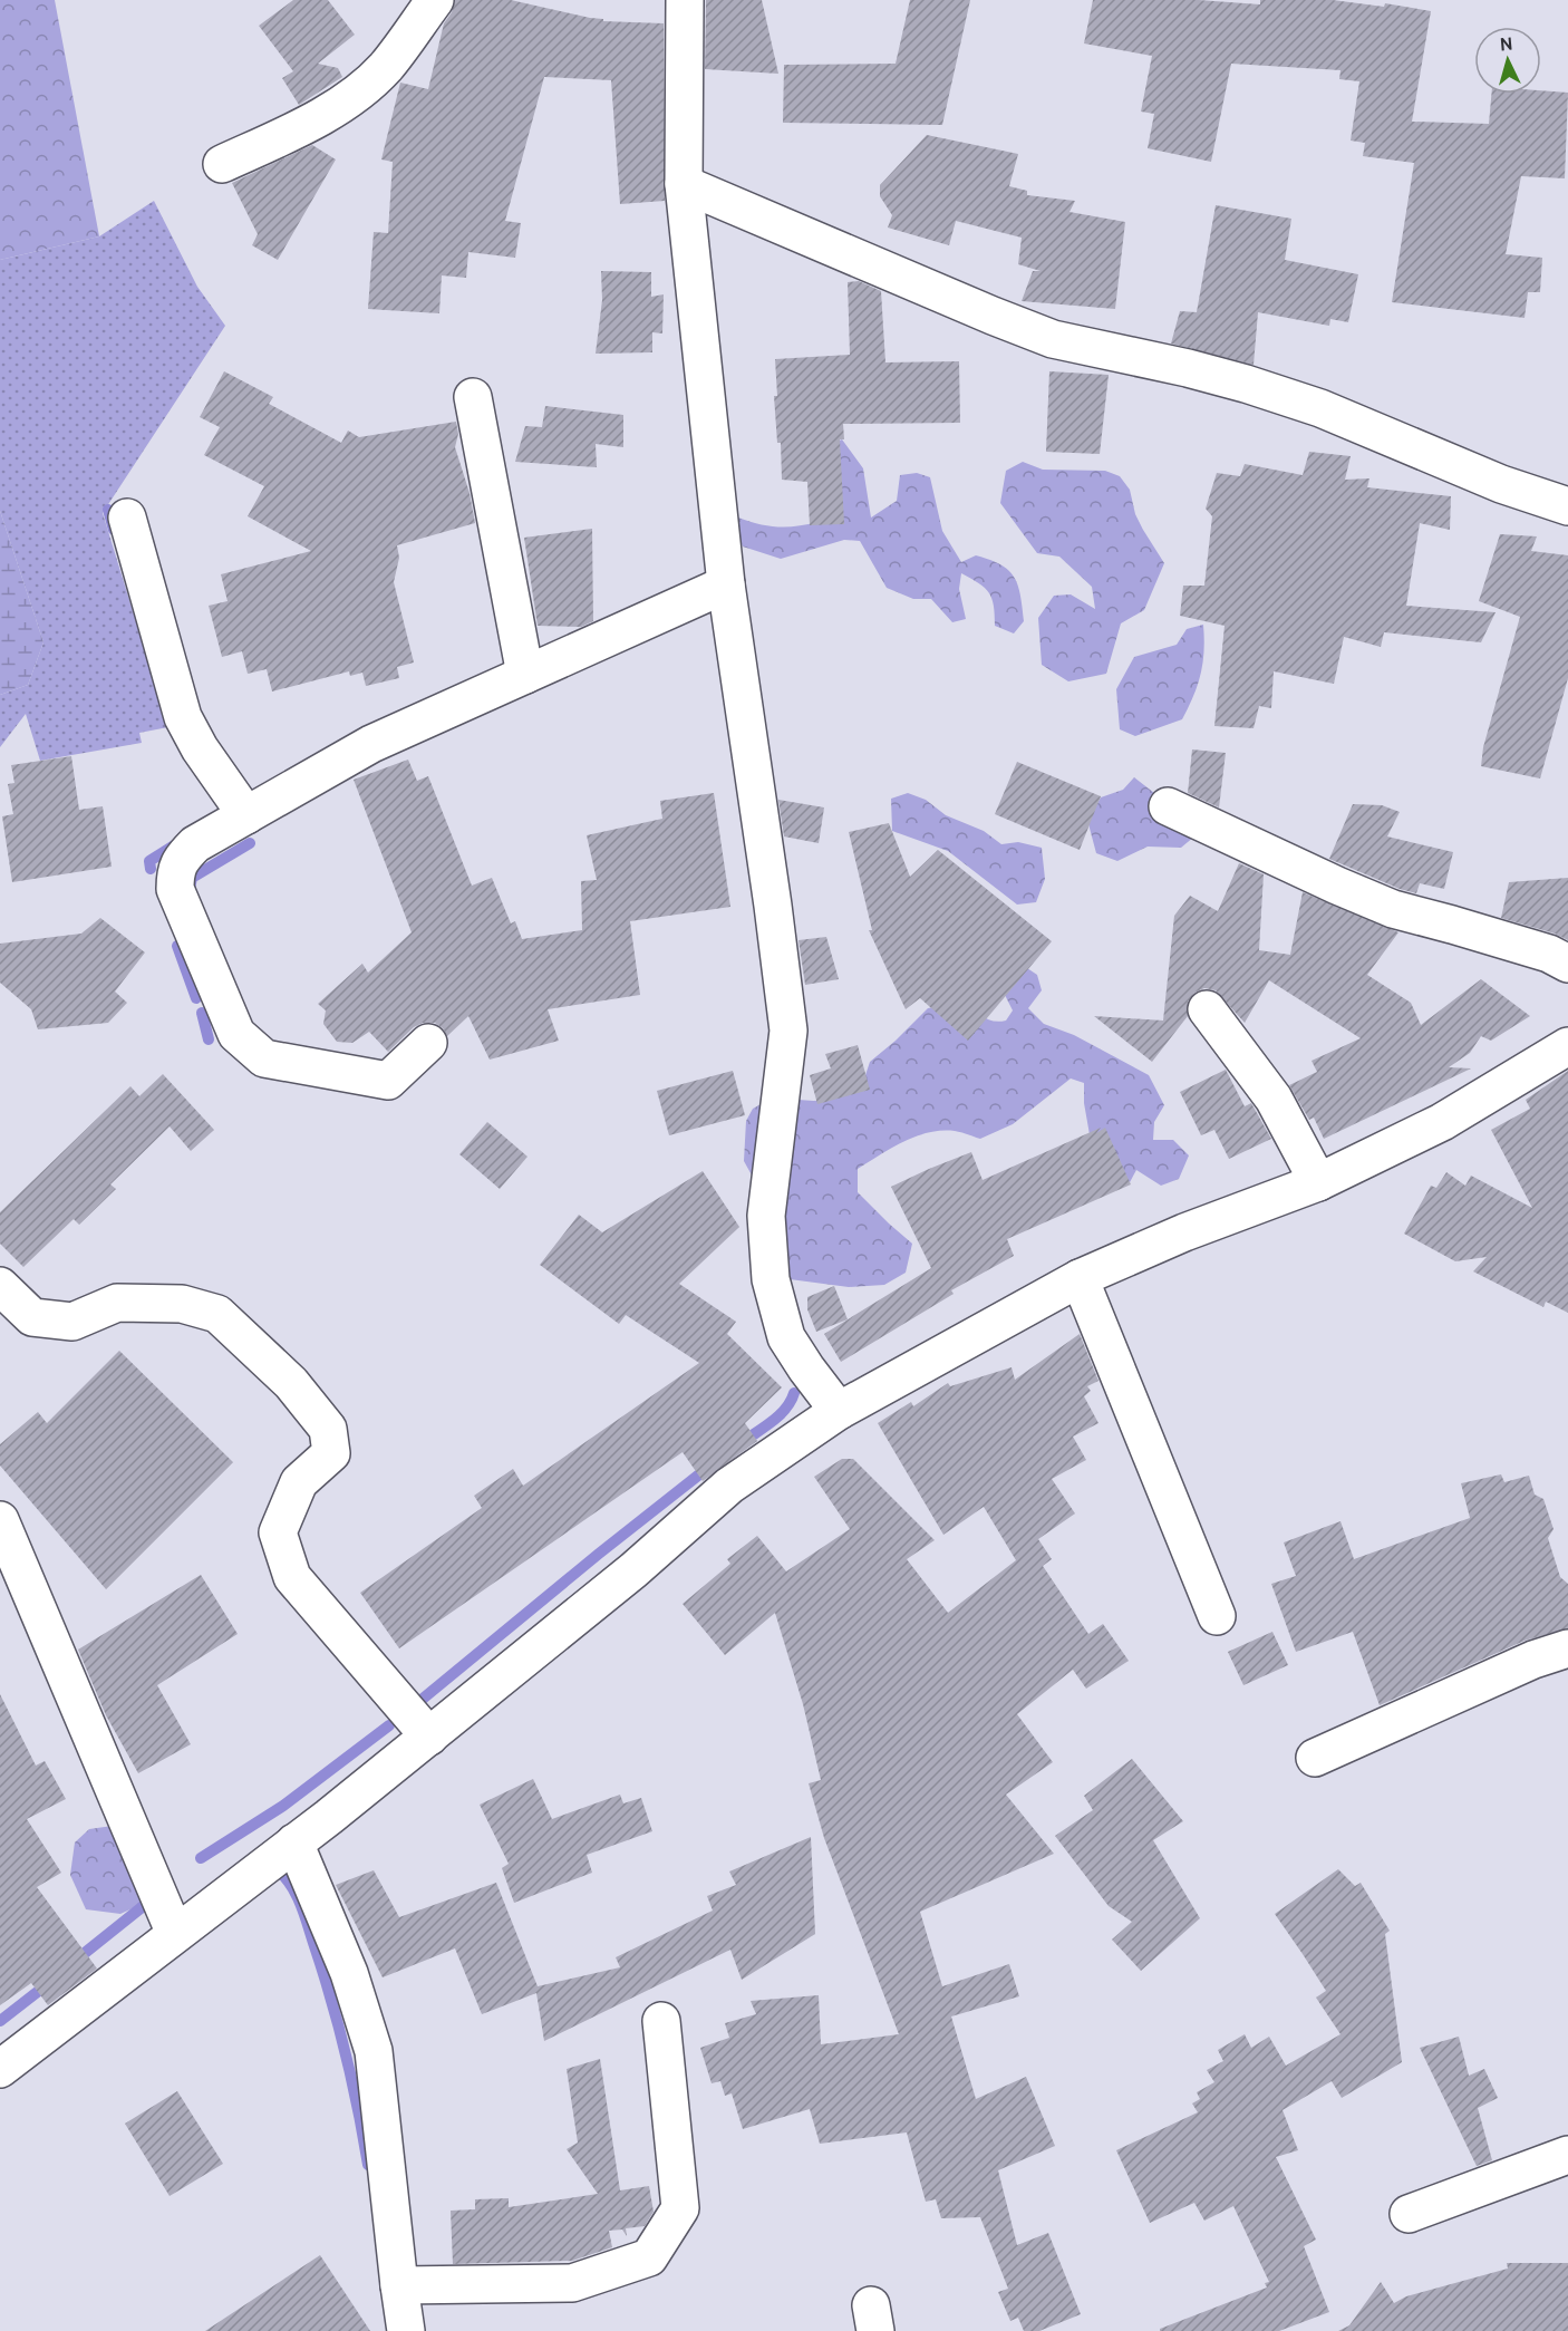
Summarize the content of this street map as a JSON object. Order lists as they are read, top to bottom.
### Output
{
  "north": "top"
}
